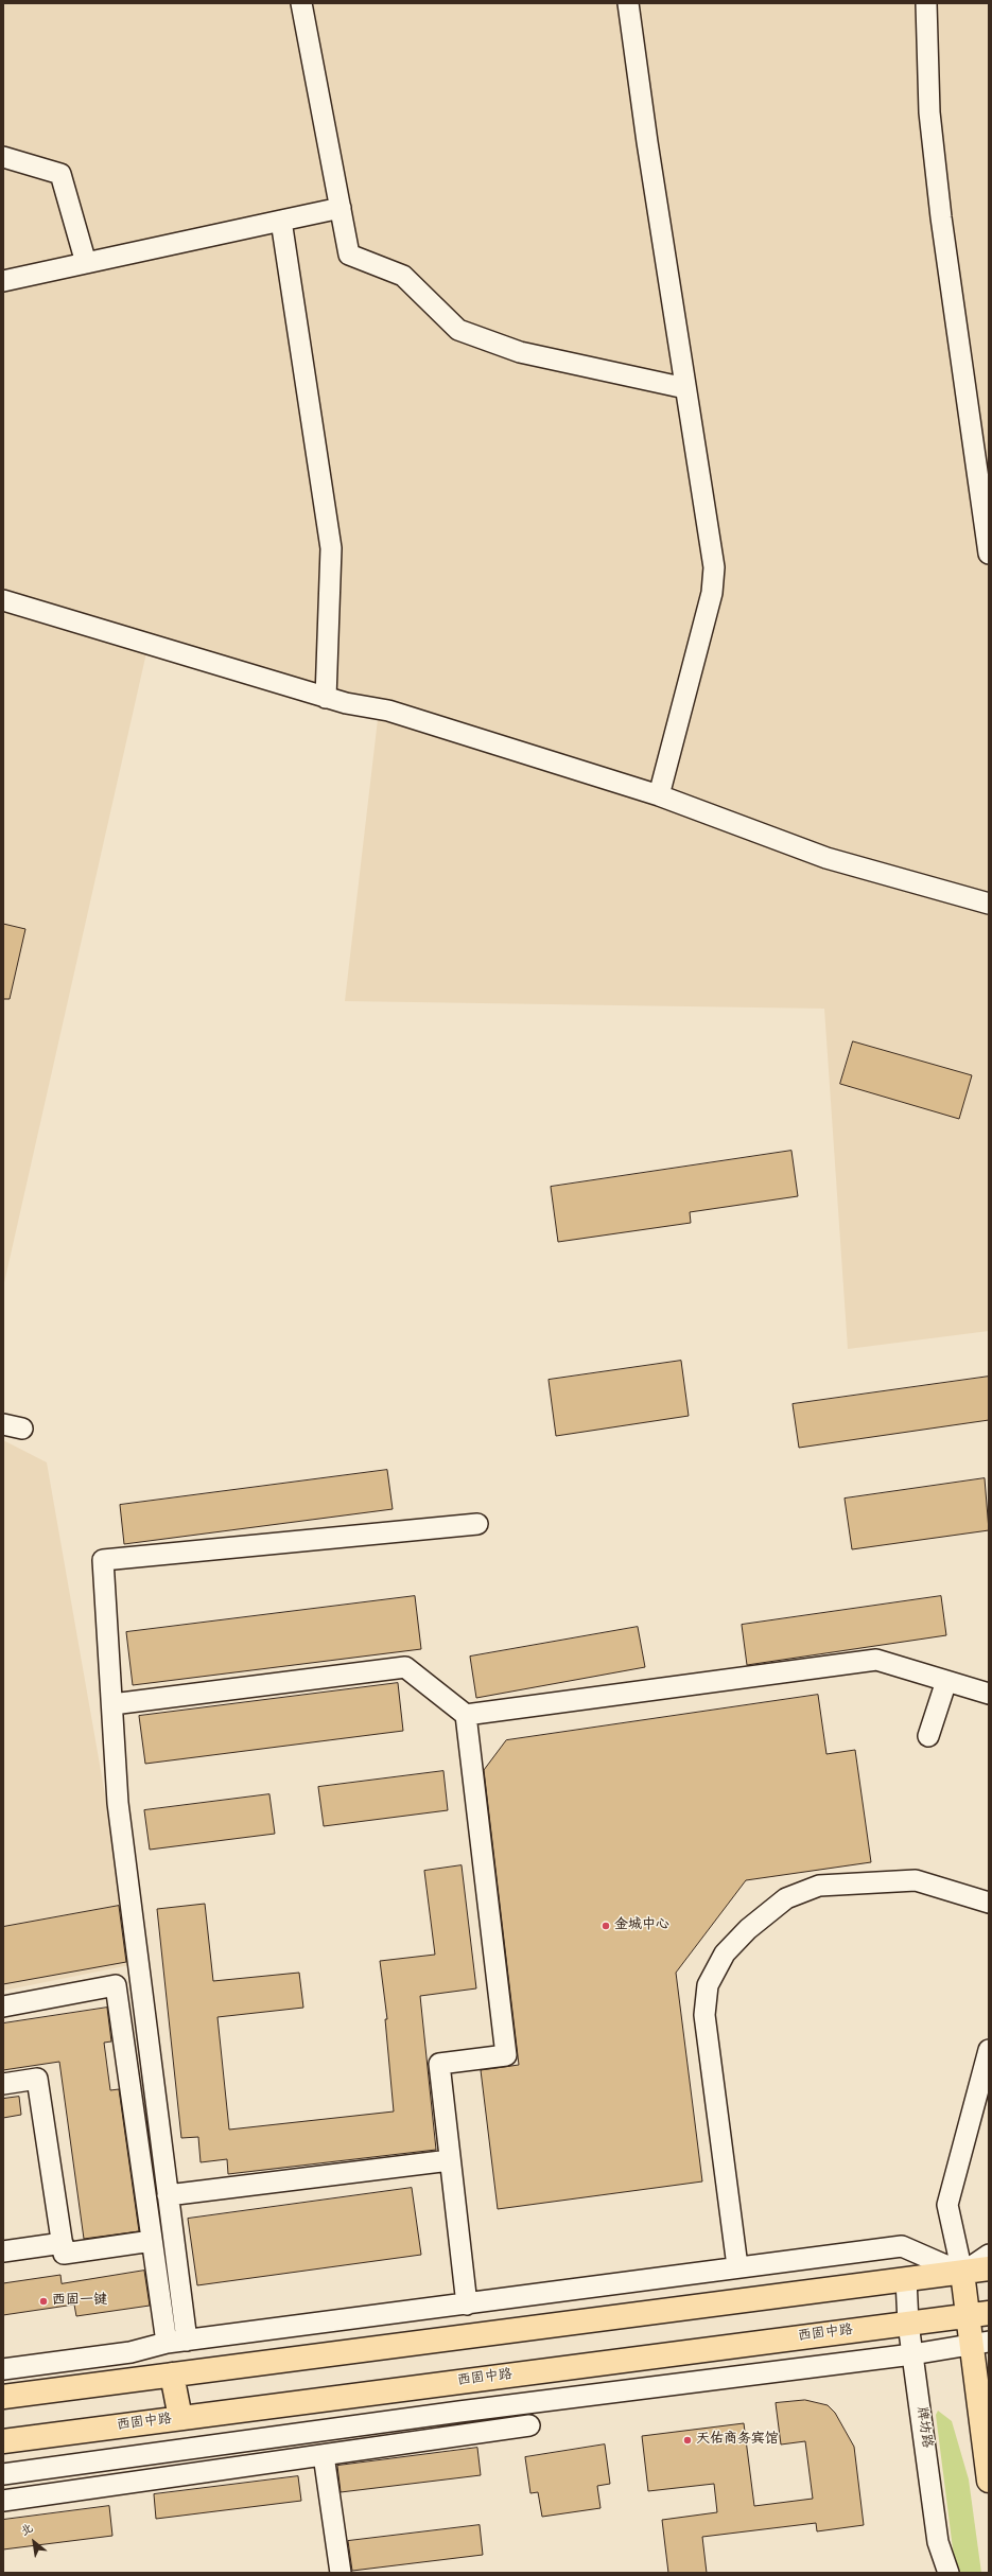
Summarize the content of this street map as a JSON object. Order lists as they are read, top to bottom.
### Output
{
  "streets": {
    "main road": ["西固中路"],
    "street": ["牌坊路"]
  },
  "crossings": [
    ["西固中路", "牌坊路"]
  ],
  "places": ["金城中心", "西固一键", "天佑商务宾馆"],
  "north": "top left"
}
